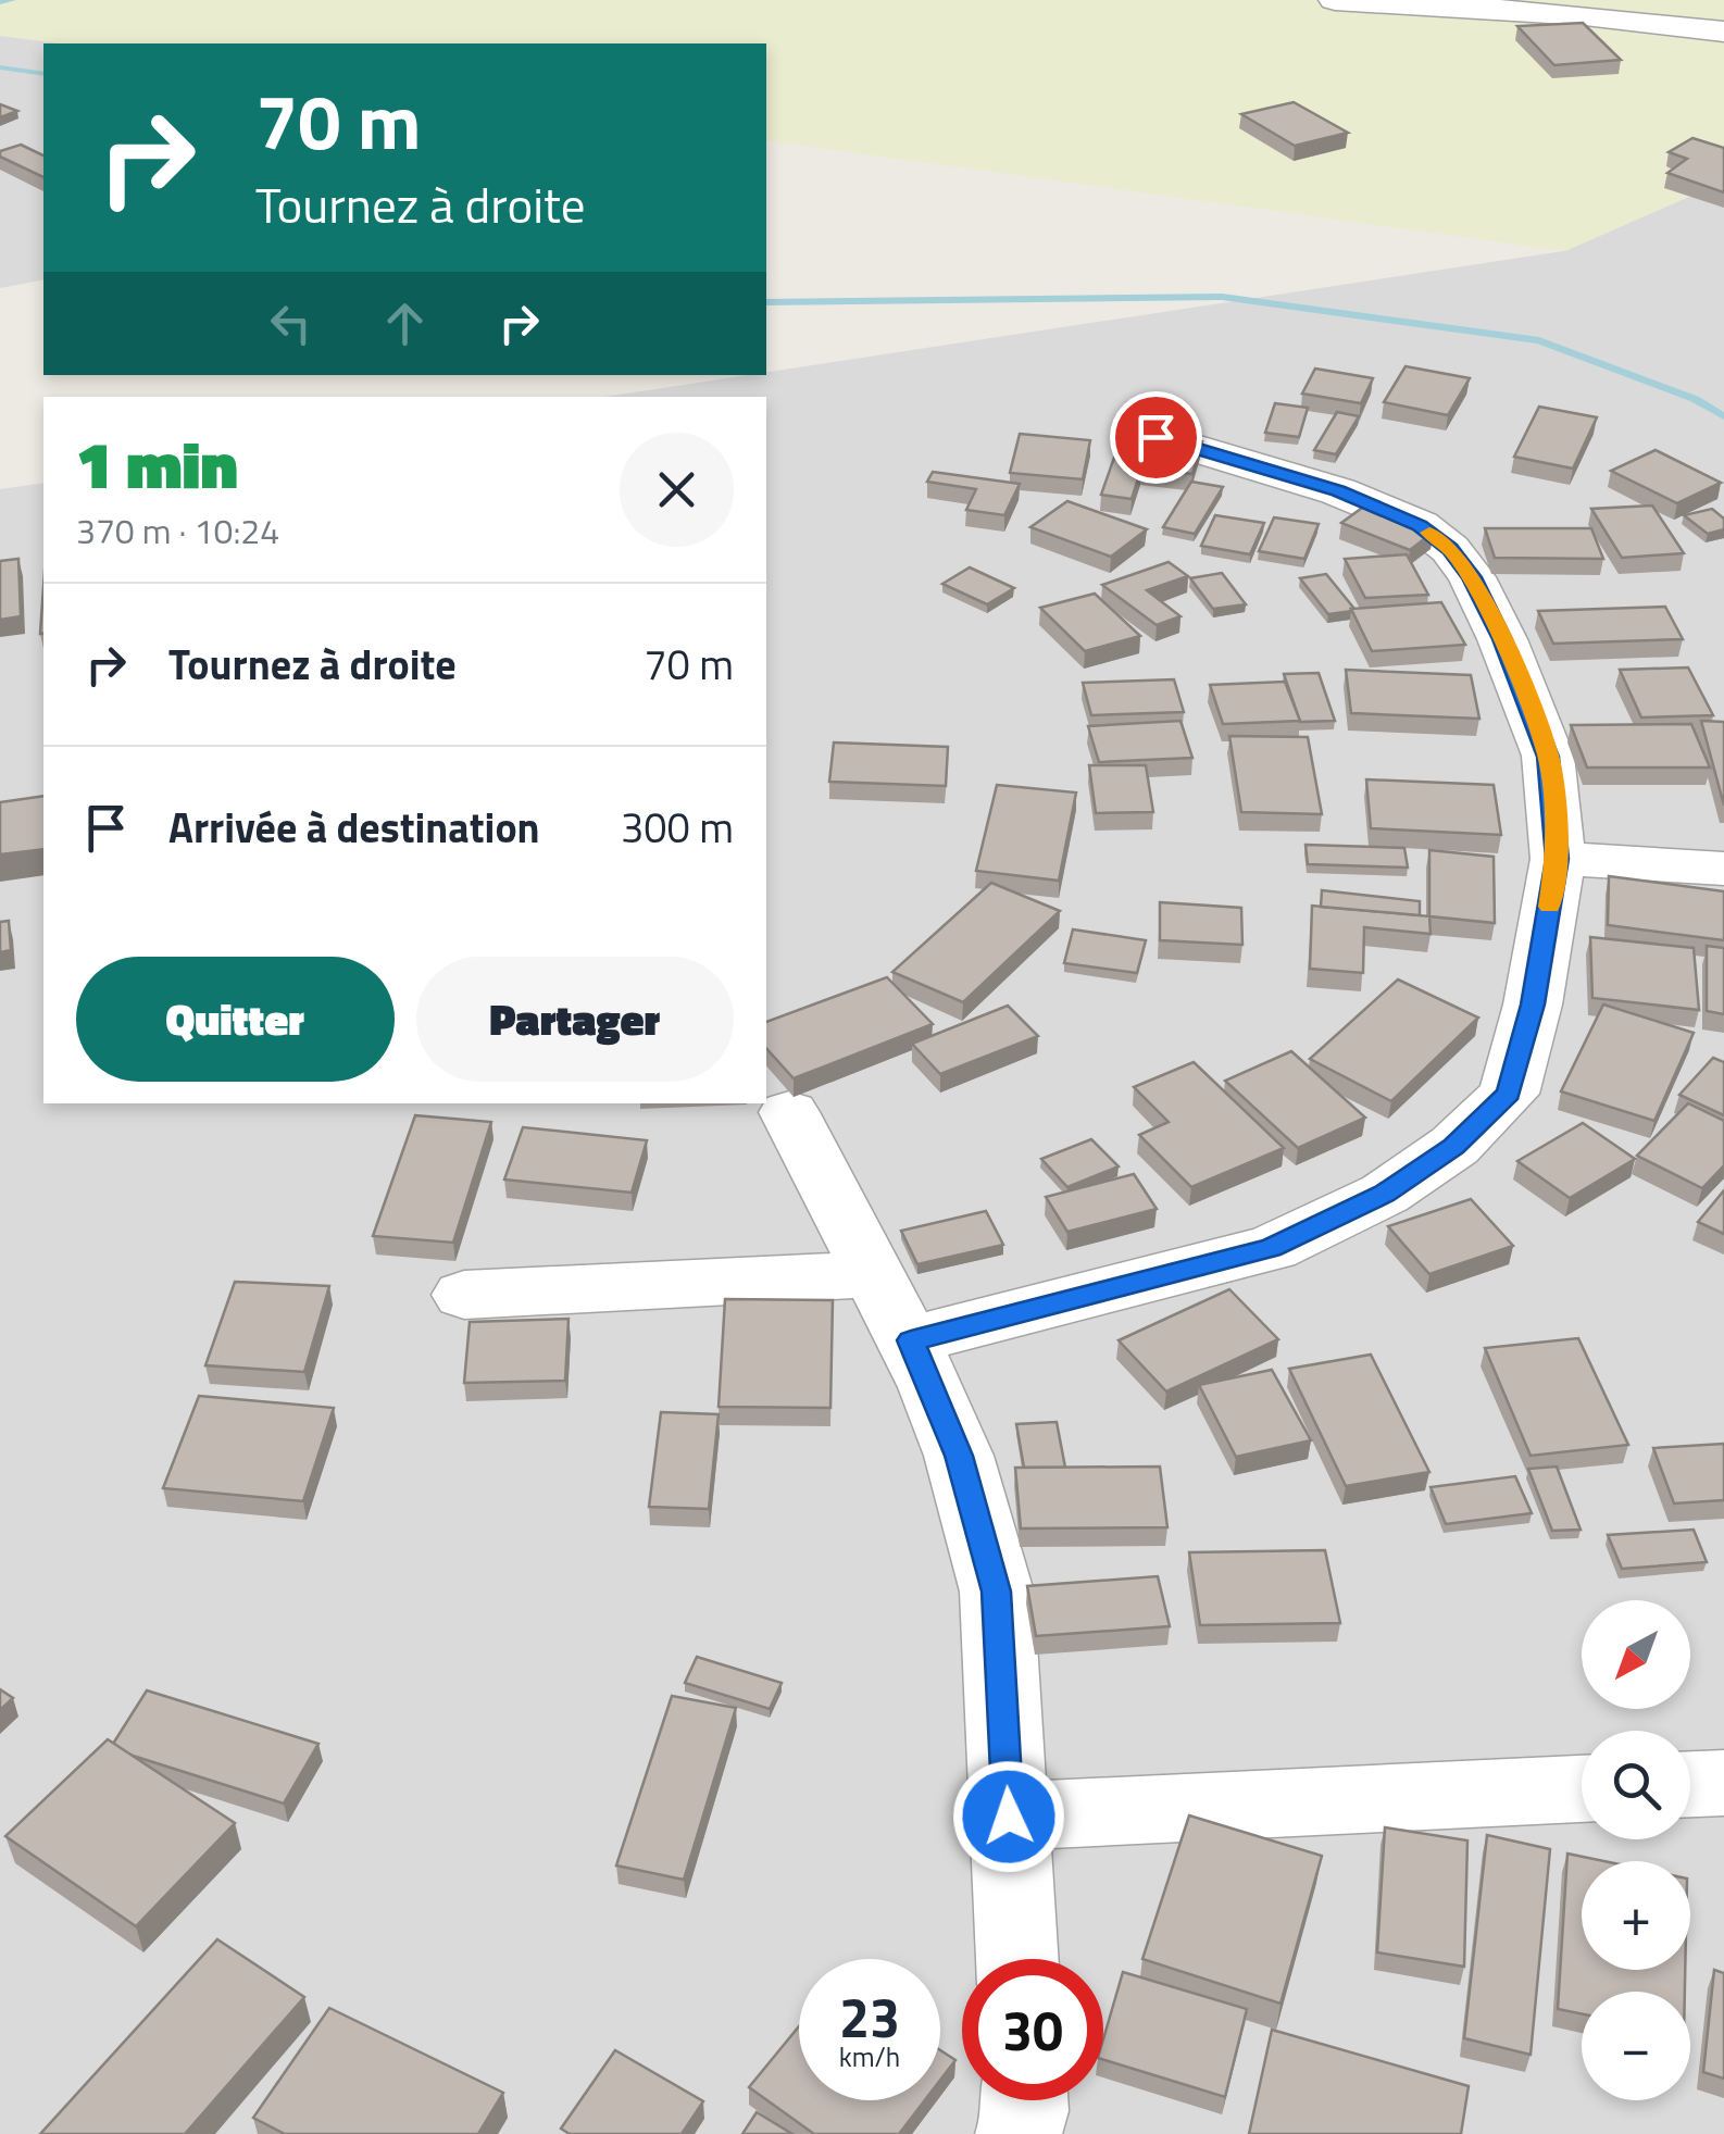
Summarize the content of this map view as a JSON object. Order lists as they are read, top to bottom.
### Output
{
  "north": "bottom left",
  "page": {
    "turn": ["70 m", "Tournez à droite"],
    "heading": ["1 min", "370 m · 10:24"],
    "list": [
      {
        "name": "Tournez à droite",
        "value": "70 m"
      },
      {
        "name": "Arrivée à destination",
        "value": "300 m"
      }
    ],
    "buttons": ["Quitter", "Partager"],
    "map_buttons": ["+", "−"],
    "speed": "23 km/h",
    "limit": "30"
  }
}
